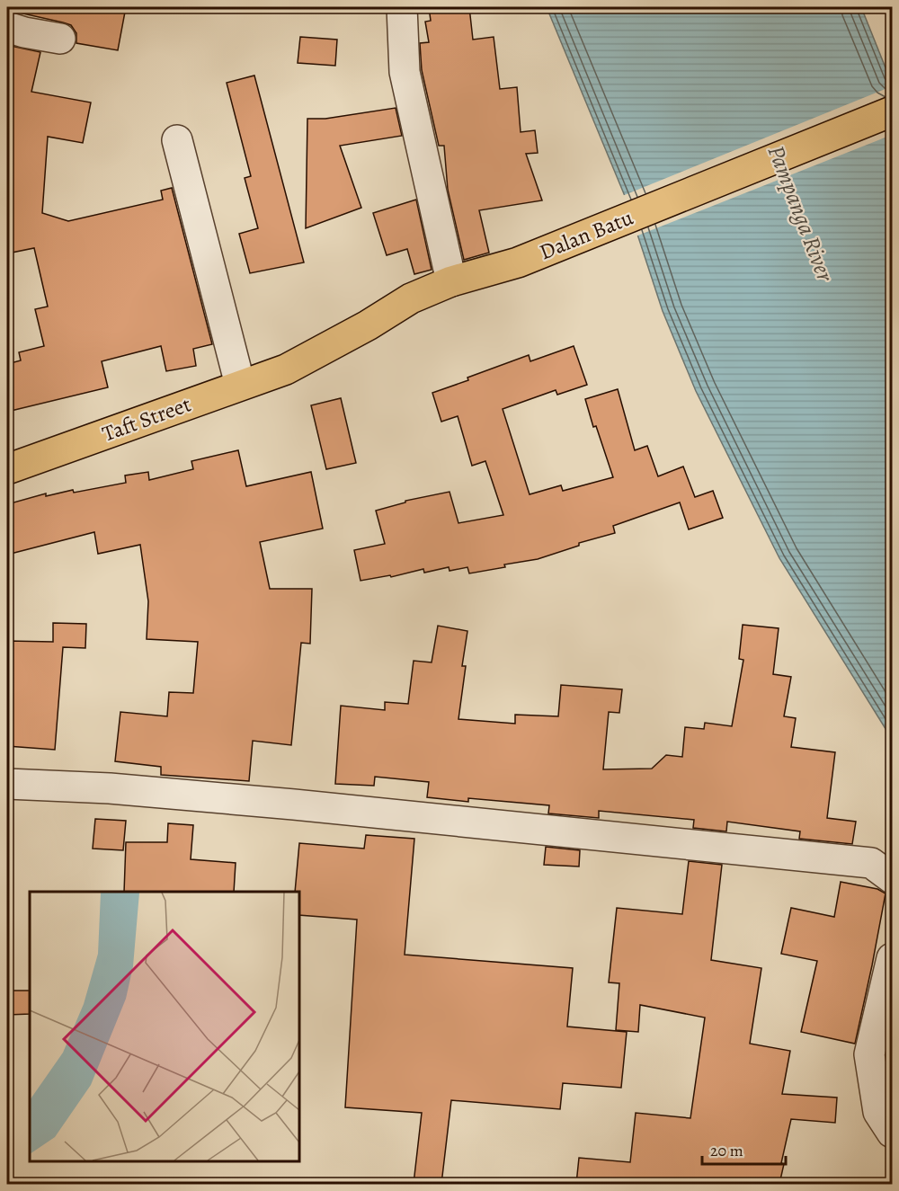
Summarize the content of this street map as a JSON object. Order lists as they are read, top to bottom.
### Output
{
  "streets": {
    "main road": ["Dalan Batu", "Taft Street"]
  },
  "crossings": [
    ["Dalan Batu", "Taft Street"]
  ],
  "water": ["Pampanga River"],
  "scale_bar": "20 m"
}
